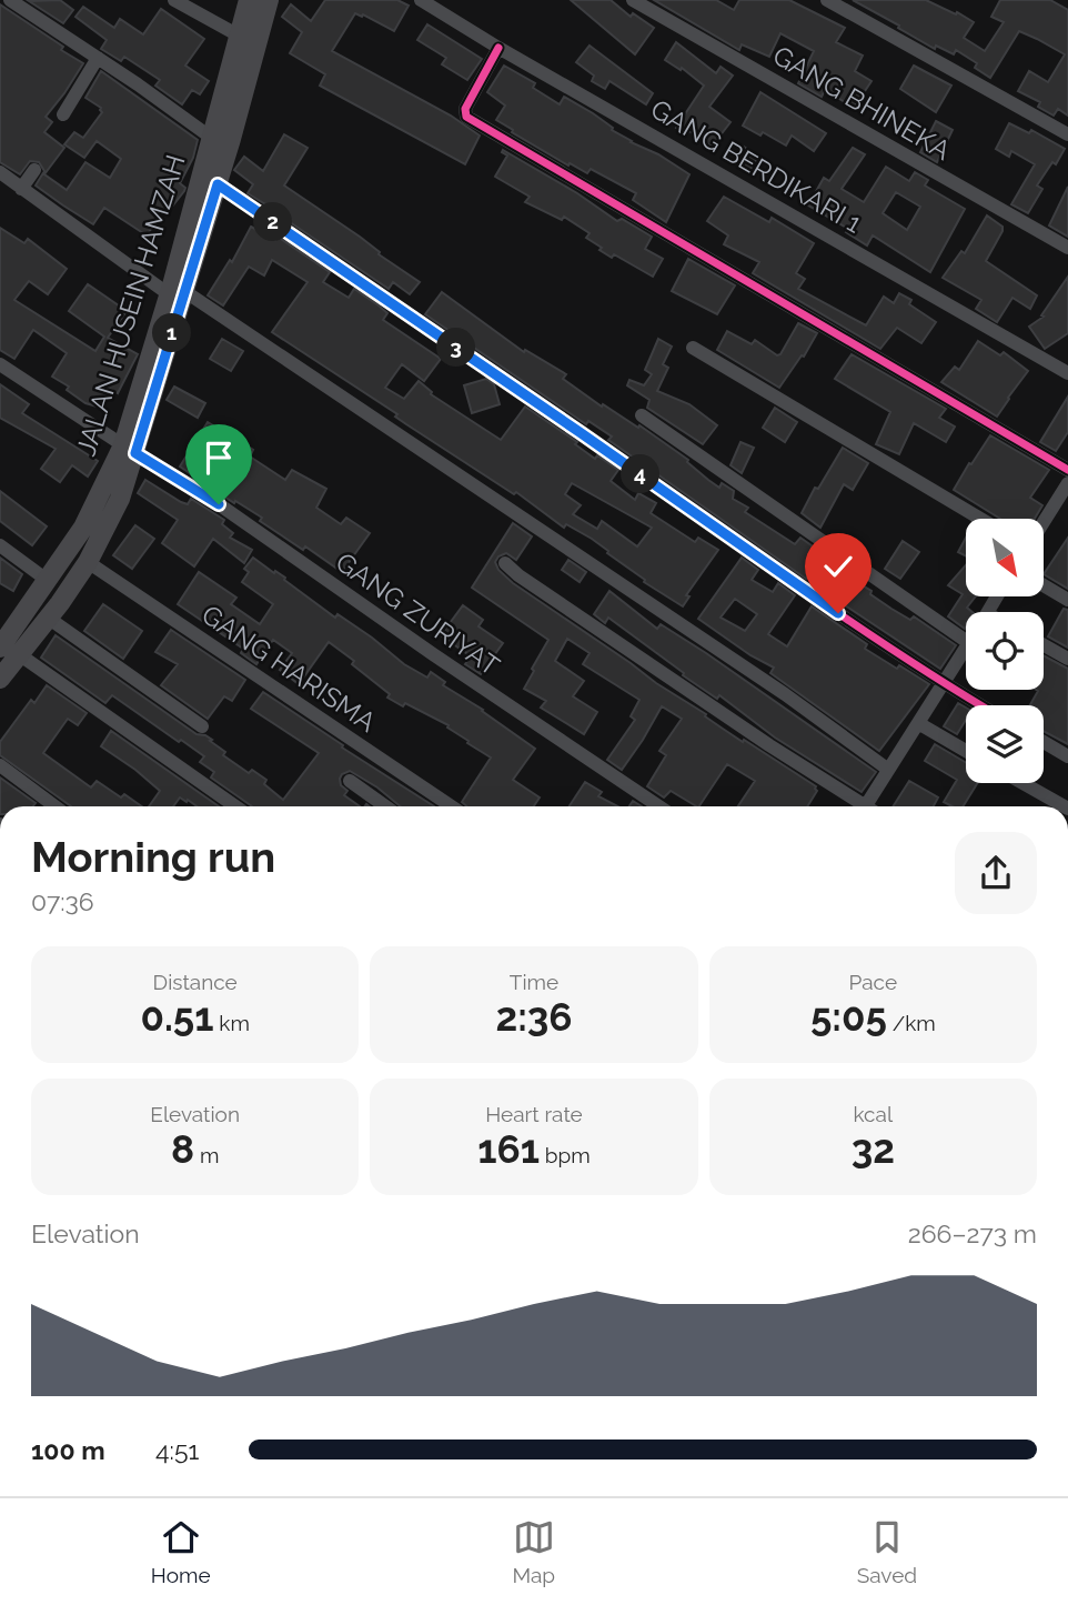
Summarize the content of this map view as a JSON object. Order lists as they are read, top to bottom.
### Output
{
  "streets": {
    "street": [
      "GANG BHINEKA",
      "GANG BERDIKARI 1",
      "JALAN HUSEIN HAMZAH",
      "GANG ZURIYAT",
      "GANG HARISMA"
    ]
  },
  "crossings": [
    ["JALAN HUSEIN HAMZAH", "GANG ZURIYAT"],
    ["JALAN HUSEIN HAMZAH", "GANG HARISMA"]
  ],
  "north": "bottom right",
  "page": {
    "pins": [
      "2",
      "1",
      "3",
      "4"
    ],
    "heading": ["Morning run", "07:36"],
    "stats": [
      ["Distance", "0.51 km"],
      ["Time", "2:36"],
      ["Pace", "5:05 /km"],
      ["Elevation", "8 m"],
      ["Heart rate", "161 bpm"],
      ["kcal", "32"]
    ],
    "chart": ["Elevation", "266–273 m"],
    "list": [
      {
        "name": "100 m",
        "note": "4:51"
      }
    ],
    "tabs": ["Home", "Map", "Saved"]
  }
}
